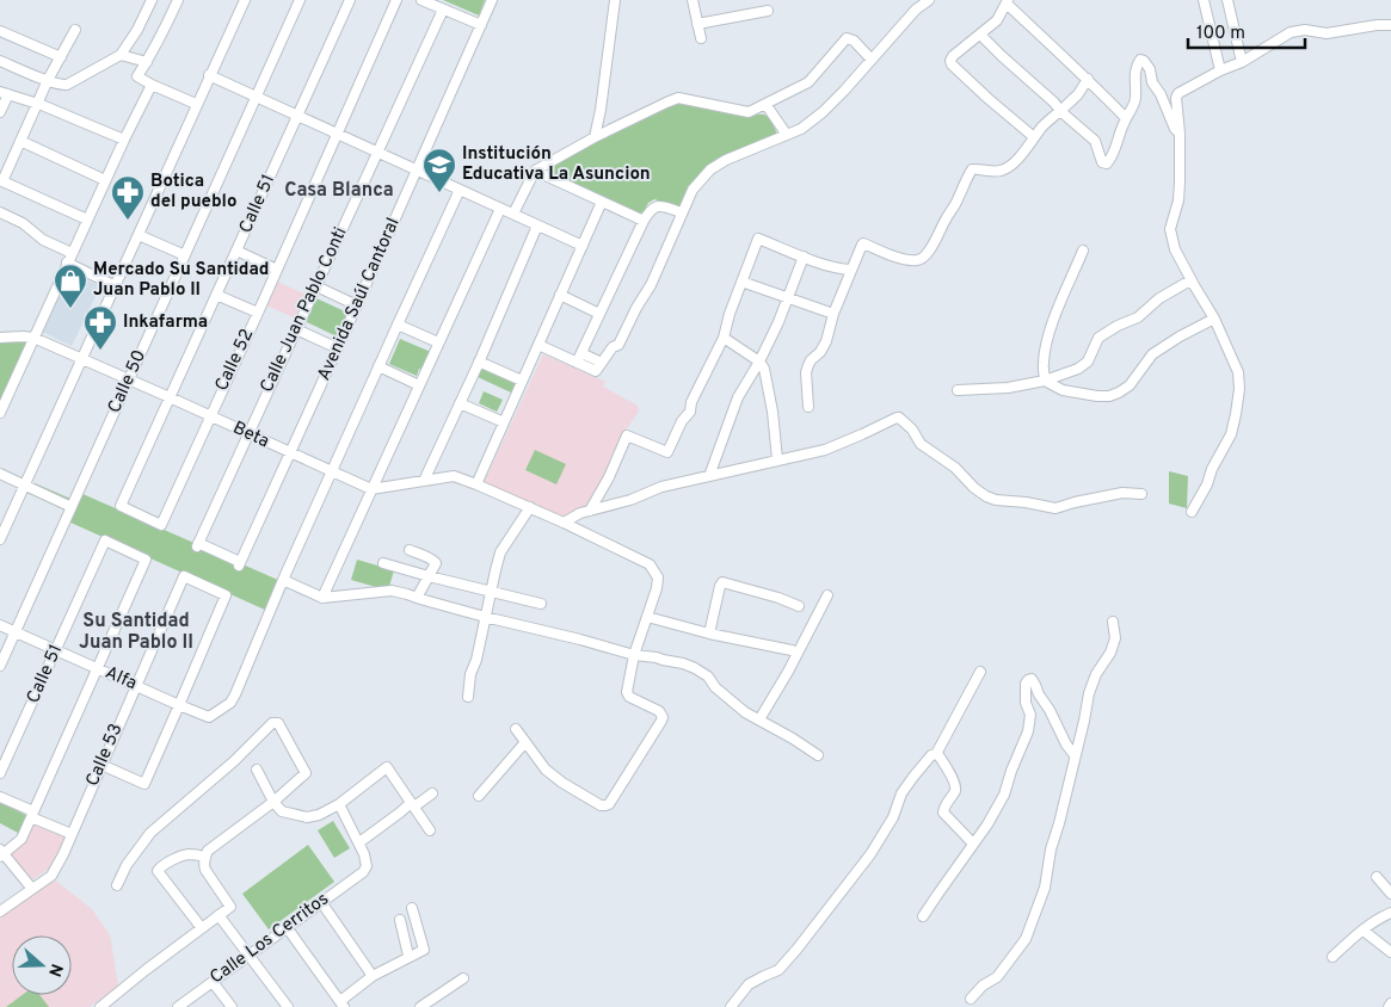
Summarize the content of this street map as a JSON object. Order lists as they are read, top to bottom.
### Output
{
  "streets": {
    "street": [
      "Calle 51",
      "Avenida Saúl Cantoral",
      "Calle Juan Pablo Conti",
      "Calle 52",
      "Calle 50",
      "Beta",
      "Alfa",
      "Calle 53",
      "Calle Los Cerritos"
    ]
  },
  "crossings": [
    ["Calle 51", "Calle 52"],
    ["Calle 51", "Beta"],
    ["Calle 51", "Alfa"],
    ["Avenida Saúl Cantoral", "Calle Juan Pablo Conti"],
    ["Avenida Saúl Cantoral", "Beta"],
    ["Calle Juan Pablo Conti", "Beta"],
    ["Calle 52", "Beta"],
    ["Calle 50", "Beta"],
    ["Calle 50", "Alfa"],
    ["Alfa", "Calle 53"]
  ],
  "districts": ["Casa Blanca", "Su Santidad Juan Pablo II"],
  "places": {
    "school or university": ["Institución Educativa La Asuncion"],
    "pharmacy": ["Botica del pueblo", "Inkafarma"],
    "shop": ["Mercado Su Santidad Juan Pablo II"]
  },
  "scale_bar": "100 m",
  "north": "right"
}
